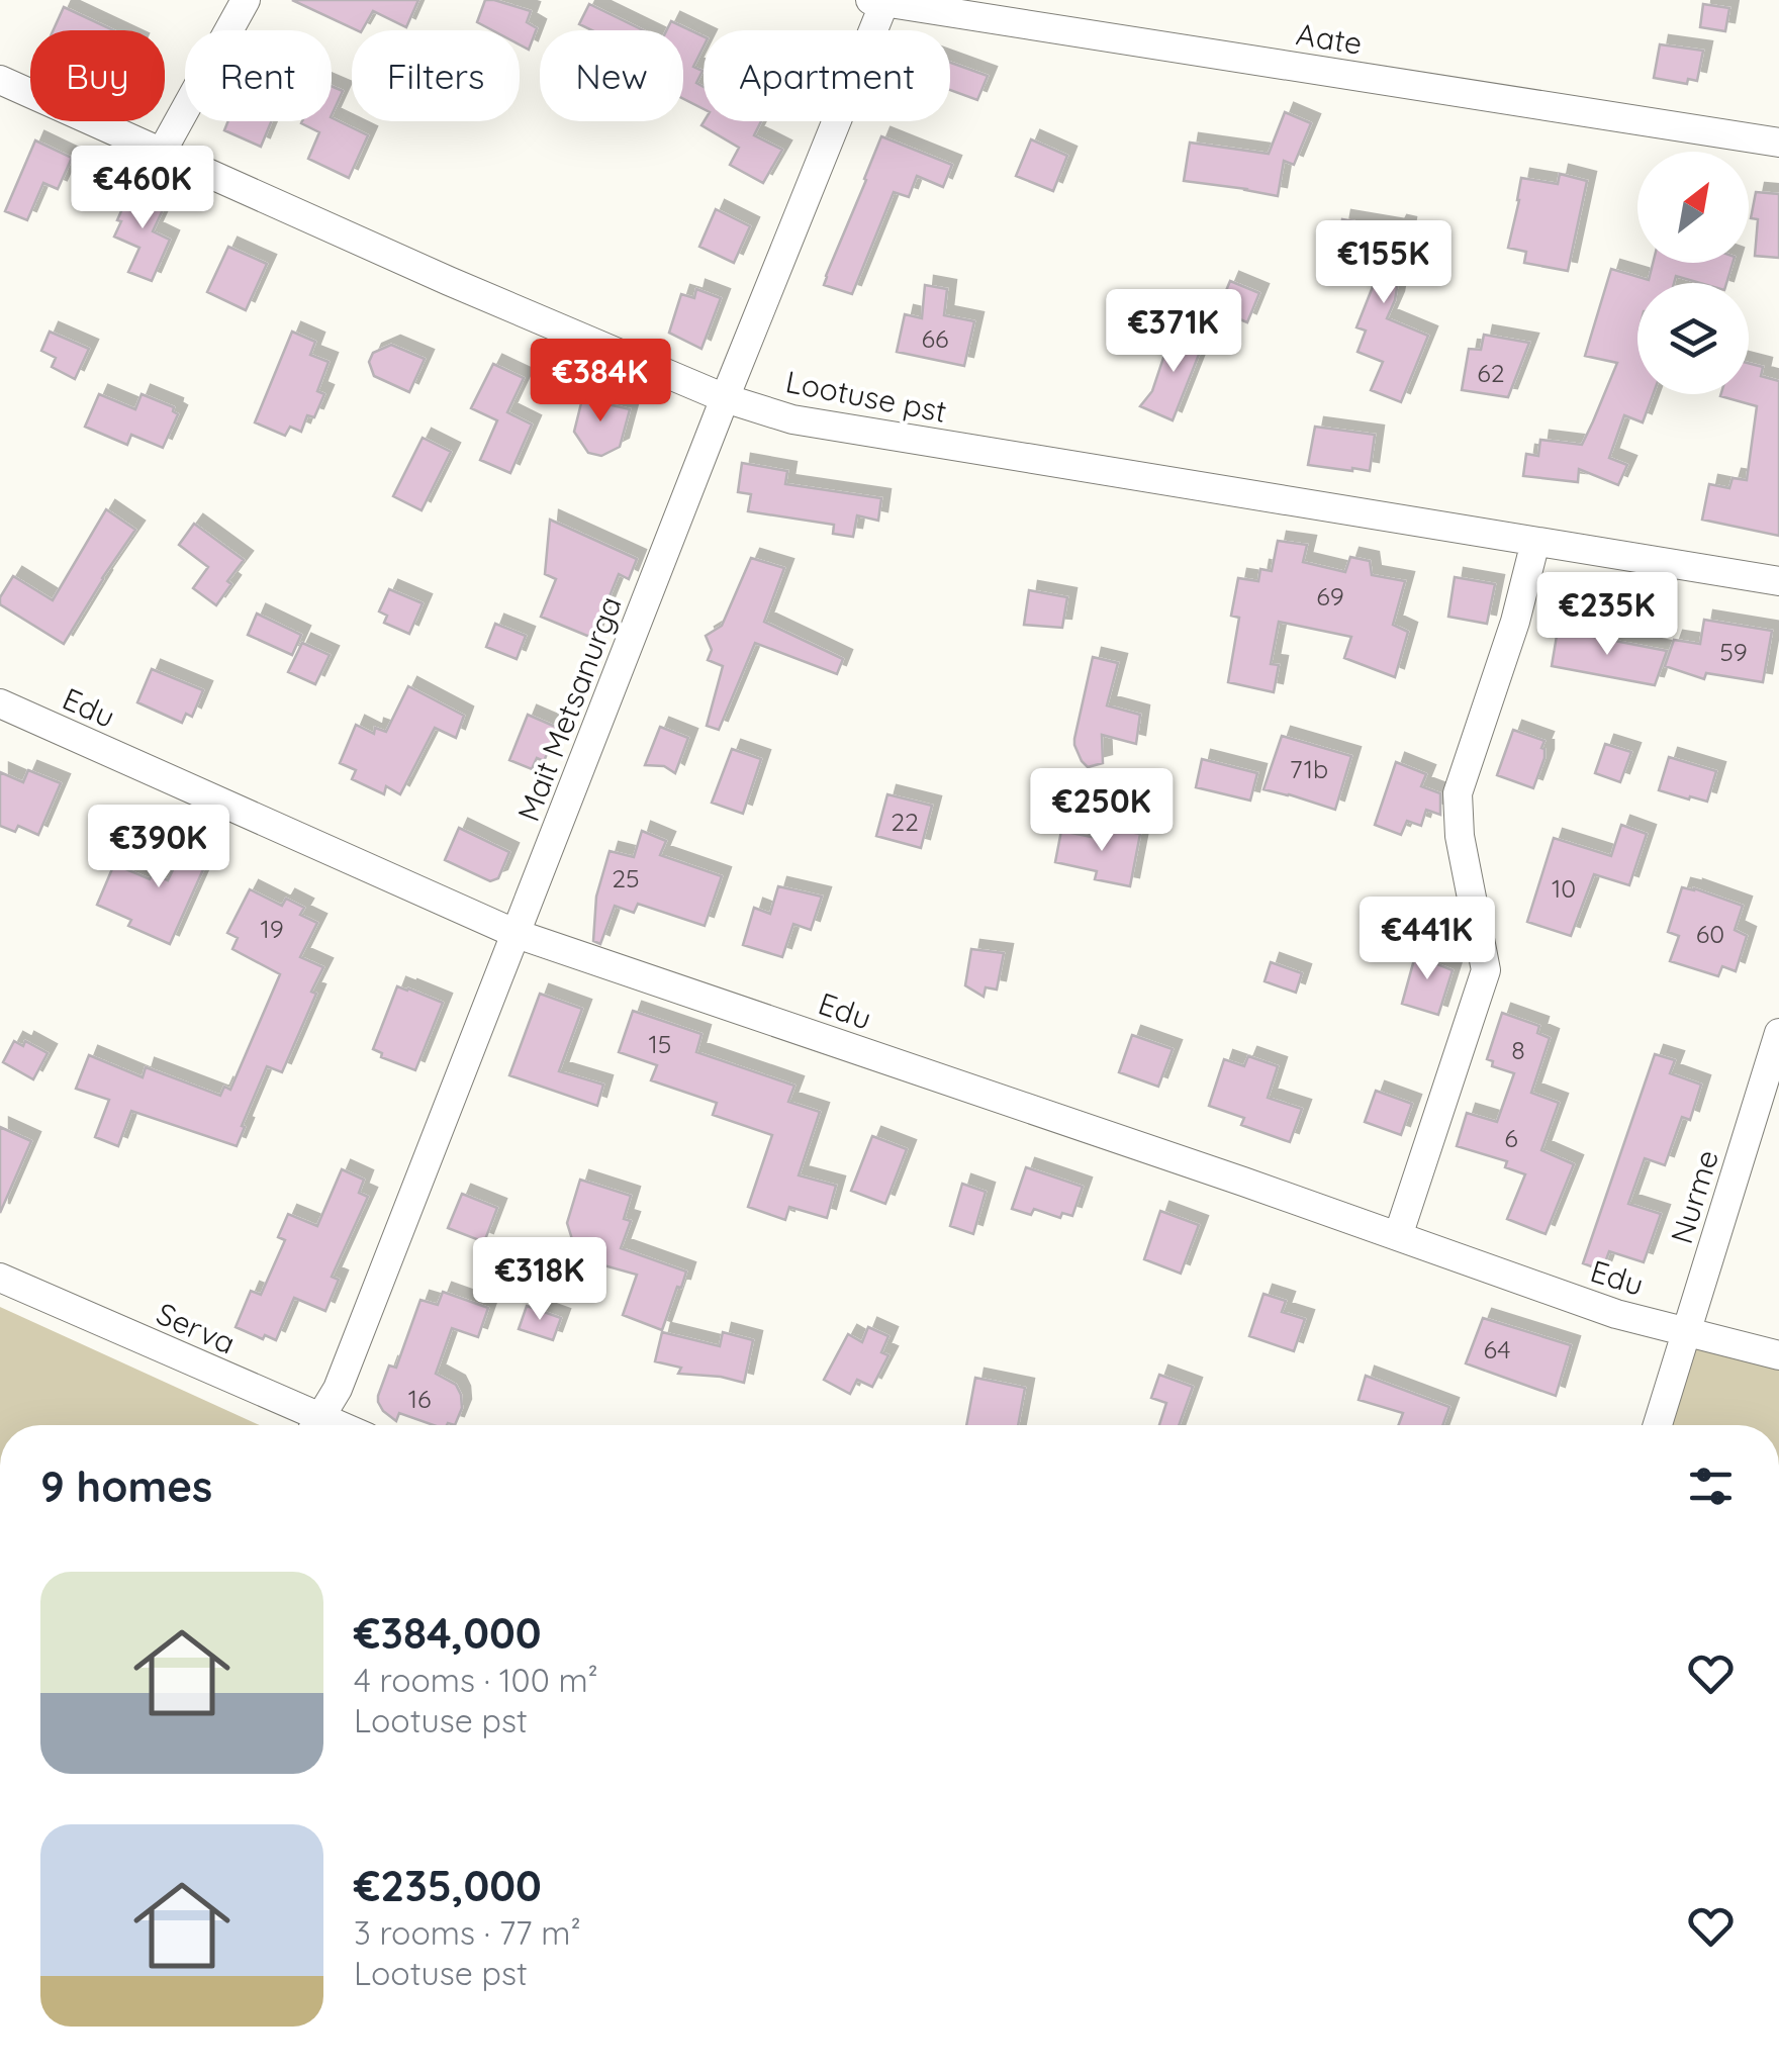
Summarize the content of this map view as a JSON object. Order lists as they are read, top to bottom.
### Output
{
  "streets": {
    "street": [
      "Aate",
      "Lootuse pst",
      "Edu",
      "Mait Metsanurga",
      "Nurme",
      "Serva"
    ]
  },
  "crossings": [
    ["Aate", "Mait Metsanurga"],
    ["Lootuse pst", "Mait Metsanurga"],
    ["Edu", "Mait Metsanurga"],
    ["Edu", "Nurme"]
  ],
  "house_numbers": [
    "66",
    "62",
    "69",
    "59",
    "71b",
    "22",
    "25",
    "10",
    "19",
    "60",
    "15",
    "8",
    "6",
    "64",
    "16"
  ],
  "north": "top right",
  "page": {
    "chip": [
      "Buy",
      "Rent",
      "Filters",
      "New",
      "Apartment"
    ],
    "price": [
      "€460K",
      "€155K",
      "€371K",
      "€384K",
      "€235K",
      "€250K",
      "€390K",
      "€441K",
      "€318K"
    ],
    "heading": "9 homes",
    "list": [
      {
        "name": "€384,000",
        "note": "4 rooms · 100 m² · Lootuse pst"
      },
      {
        "name": "€235,000",
        "note": "3 rooms · 77 m² · Lootuse pst"
      }
    ]
  }
}
